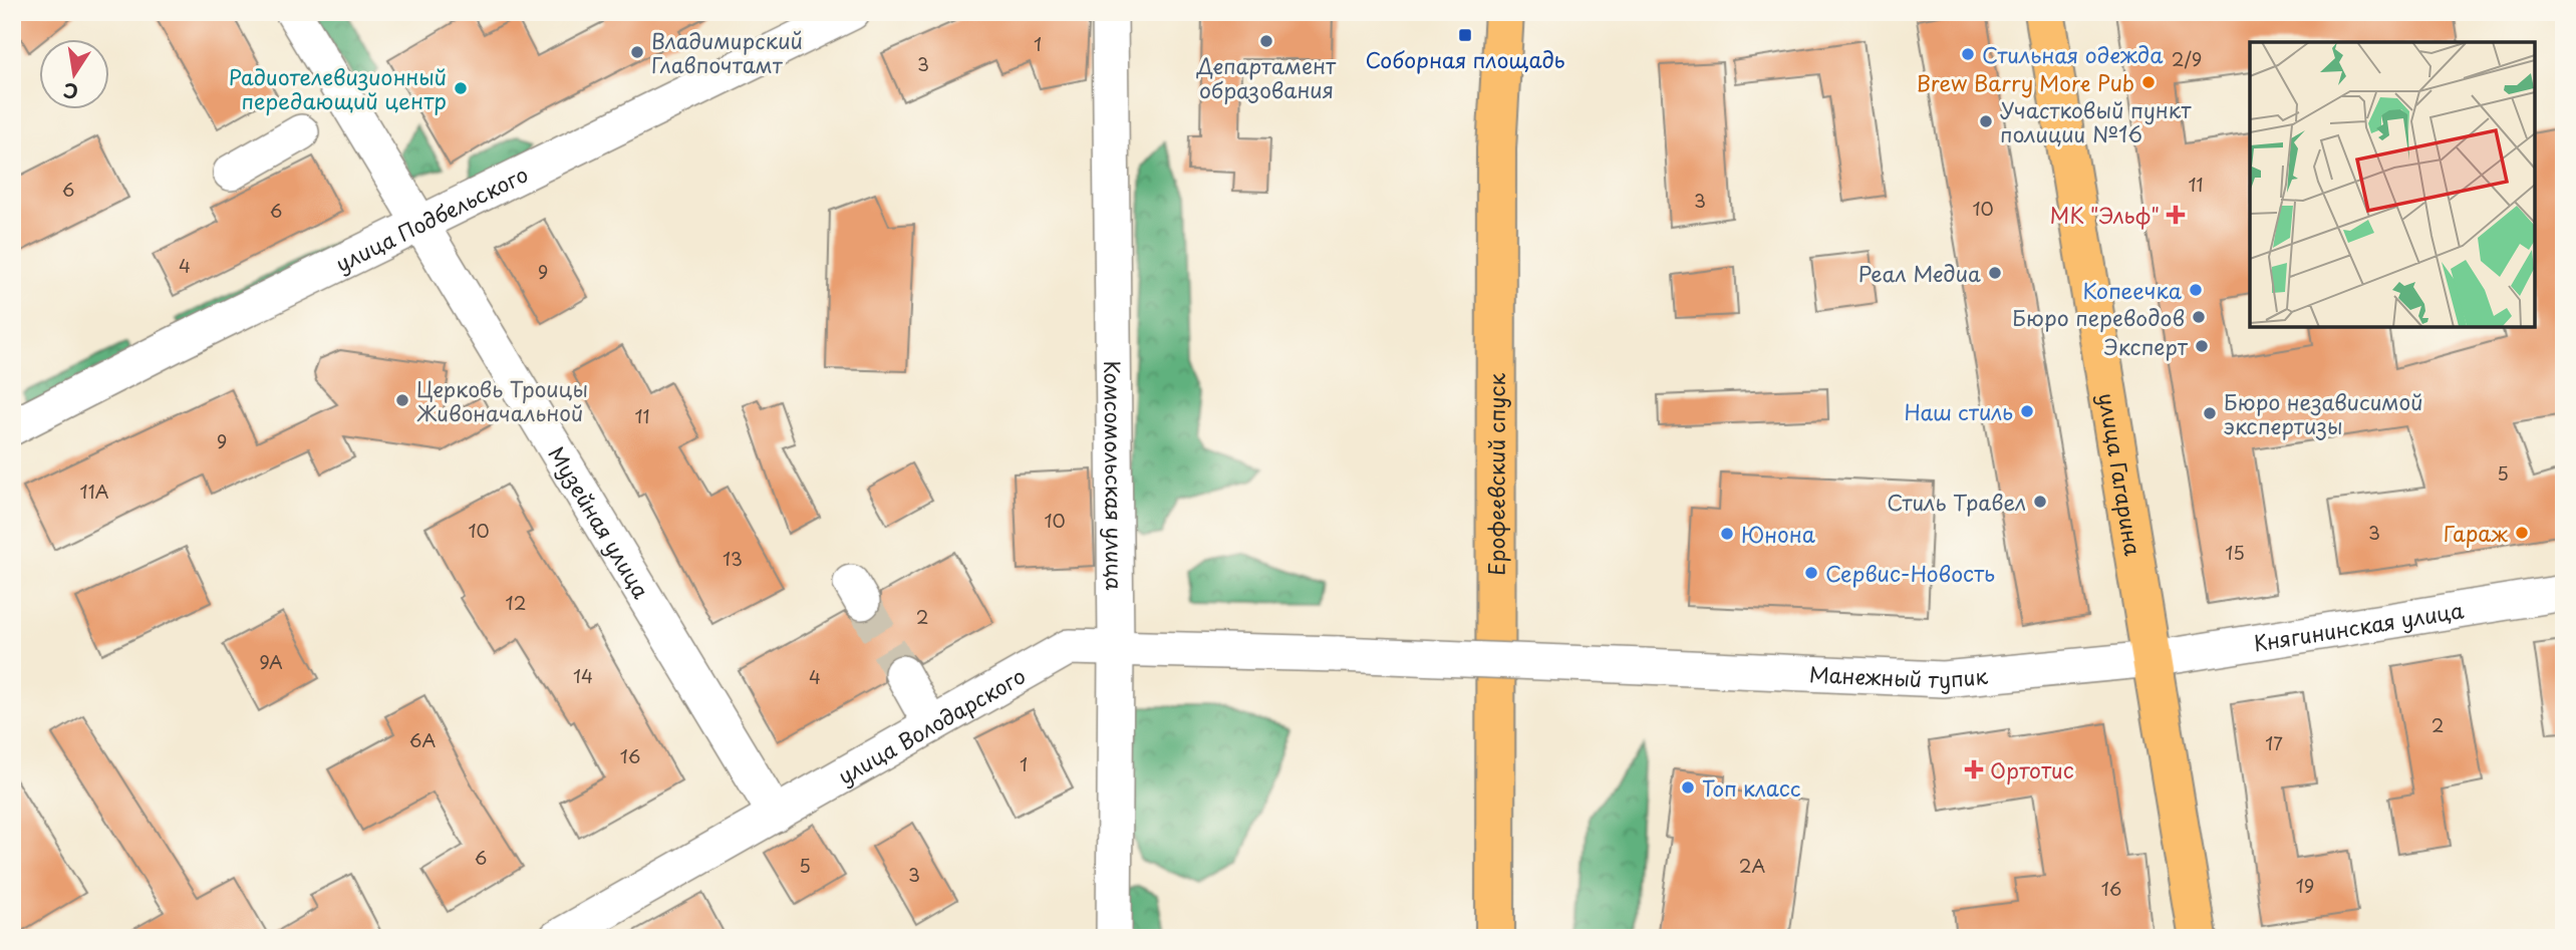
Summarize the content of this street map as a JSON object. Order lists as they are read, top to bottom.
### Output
{
  "streets": {
    "main road": ["Ерофеевский спуск", "улица Гагарина"],
    "street": [
      "улица Подбельского",
      "Комсомольская улица",
      "Музейная улица",
      "Княгининская улица",
      "Манежный тупик",
      "улица Володарского"
    ]
  },
  "crossings": [
    ["улица Подбельского", "Музейная улица"],
    ["Комсомольская улица", "улица Володарского"],
    ["улица Гагарина", "Княгининская улица"],
    ["улица Гагарина", "Манежный тупик"],
    ["Музейная улица", "улица Володарского"],
    ["Княгининская улица", "Манежный тупик"],
    ["Манежный тупик", "улица Володарского"]
  ],
  "places": {
    "transit": ["Соборная площадь"],
    "other": [
      "Департамент образования",
      "Владимирский Главпочтамт",
      "Стильная одежда",
      "Brew Barry More Pub",
      "Радиотелевизионный передающий центр",
      "Участковый пункт полиции №16",
      "Реал Медиа",
      "Копеечка",
      "Бюро переводов",
      "Эксперт",
      "Церковь Троицы Живоначальной",
      "Наш стиль",
      "Бюро независимой экспертизы",
      "Стиль Травел",
      "Гараж",
      "Юнона",
      "Сервис-Новость",
      "Топ класс"
    ],
    "health": ["МК \"Эльф\"", "Ортотис"]
  },
  "house_numbers": [
    "1",
    "2/9",
    "3",
    "11",
    "6",
    "3",
    "10",
    "6",
    "4",
    "9",
    "11",
    "9",
    "5",
    "11А",
    "10",
    "10",
    "3",
    "15",
    "13",
    "12",
    "2",
    "9А",
    "14",
    "4",
    "2",
    "6А",
    "17",
    "16",
    "1",
    "6",
    "5",
    "2А",
    "3",
    "19",
    "16"
  ],
  "north": "bottom"
}
